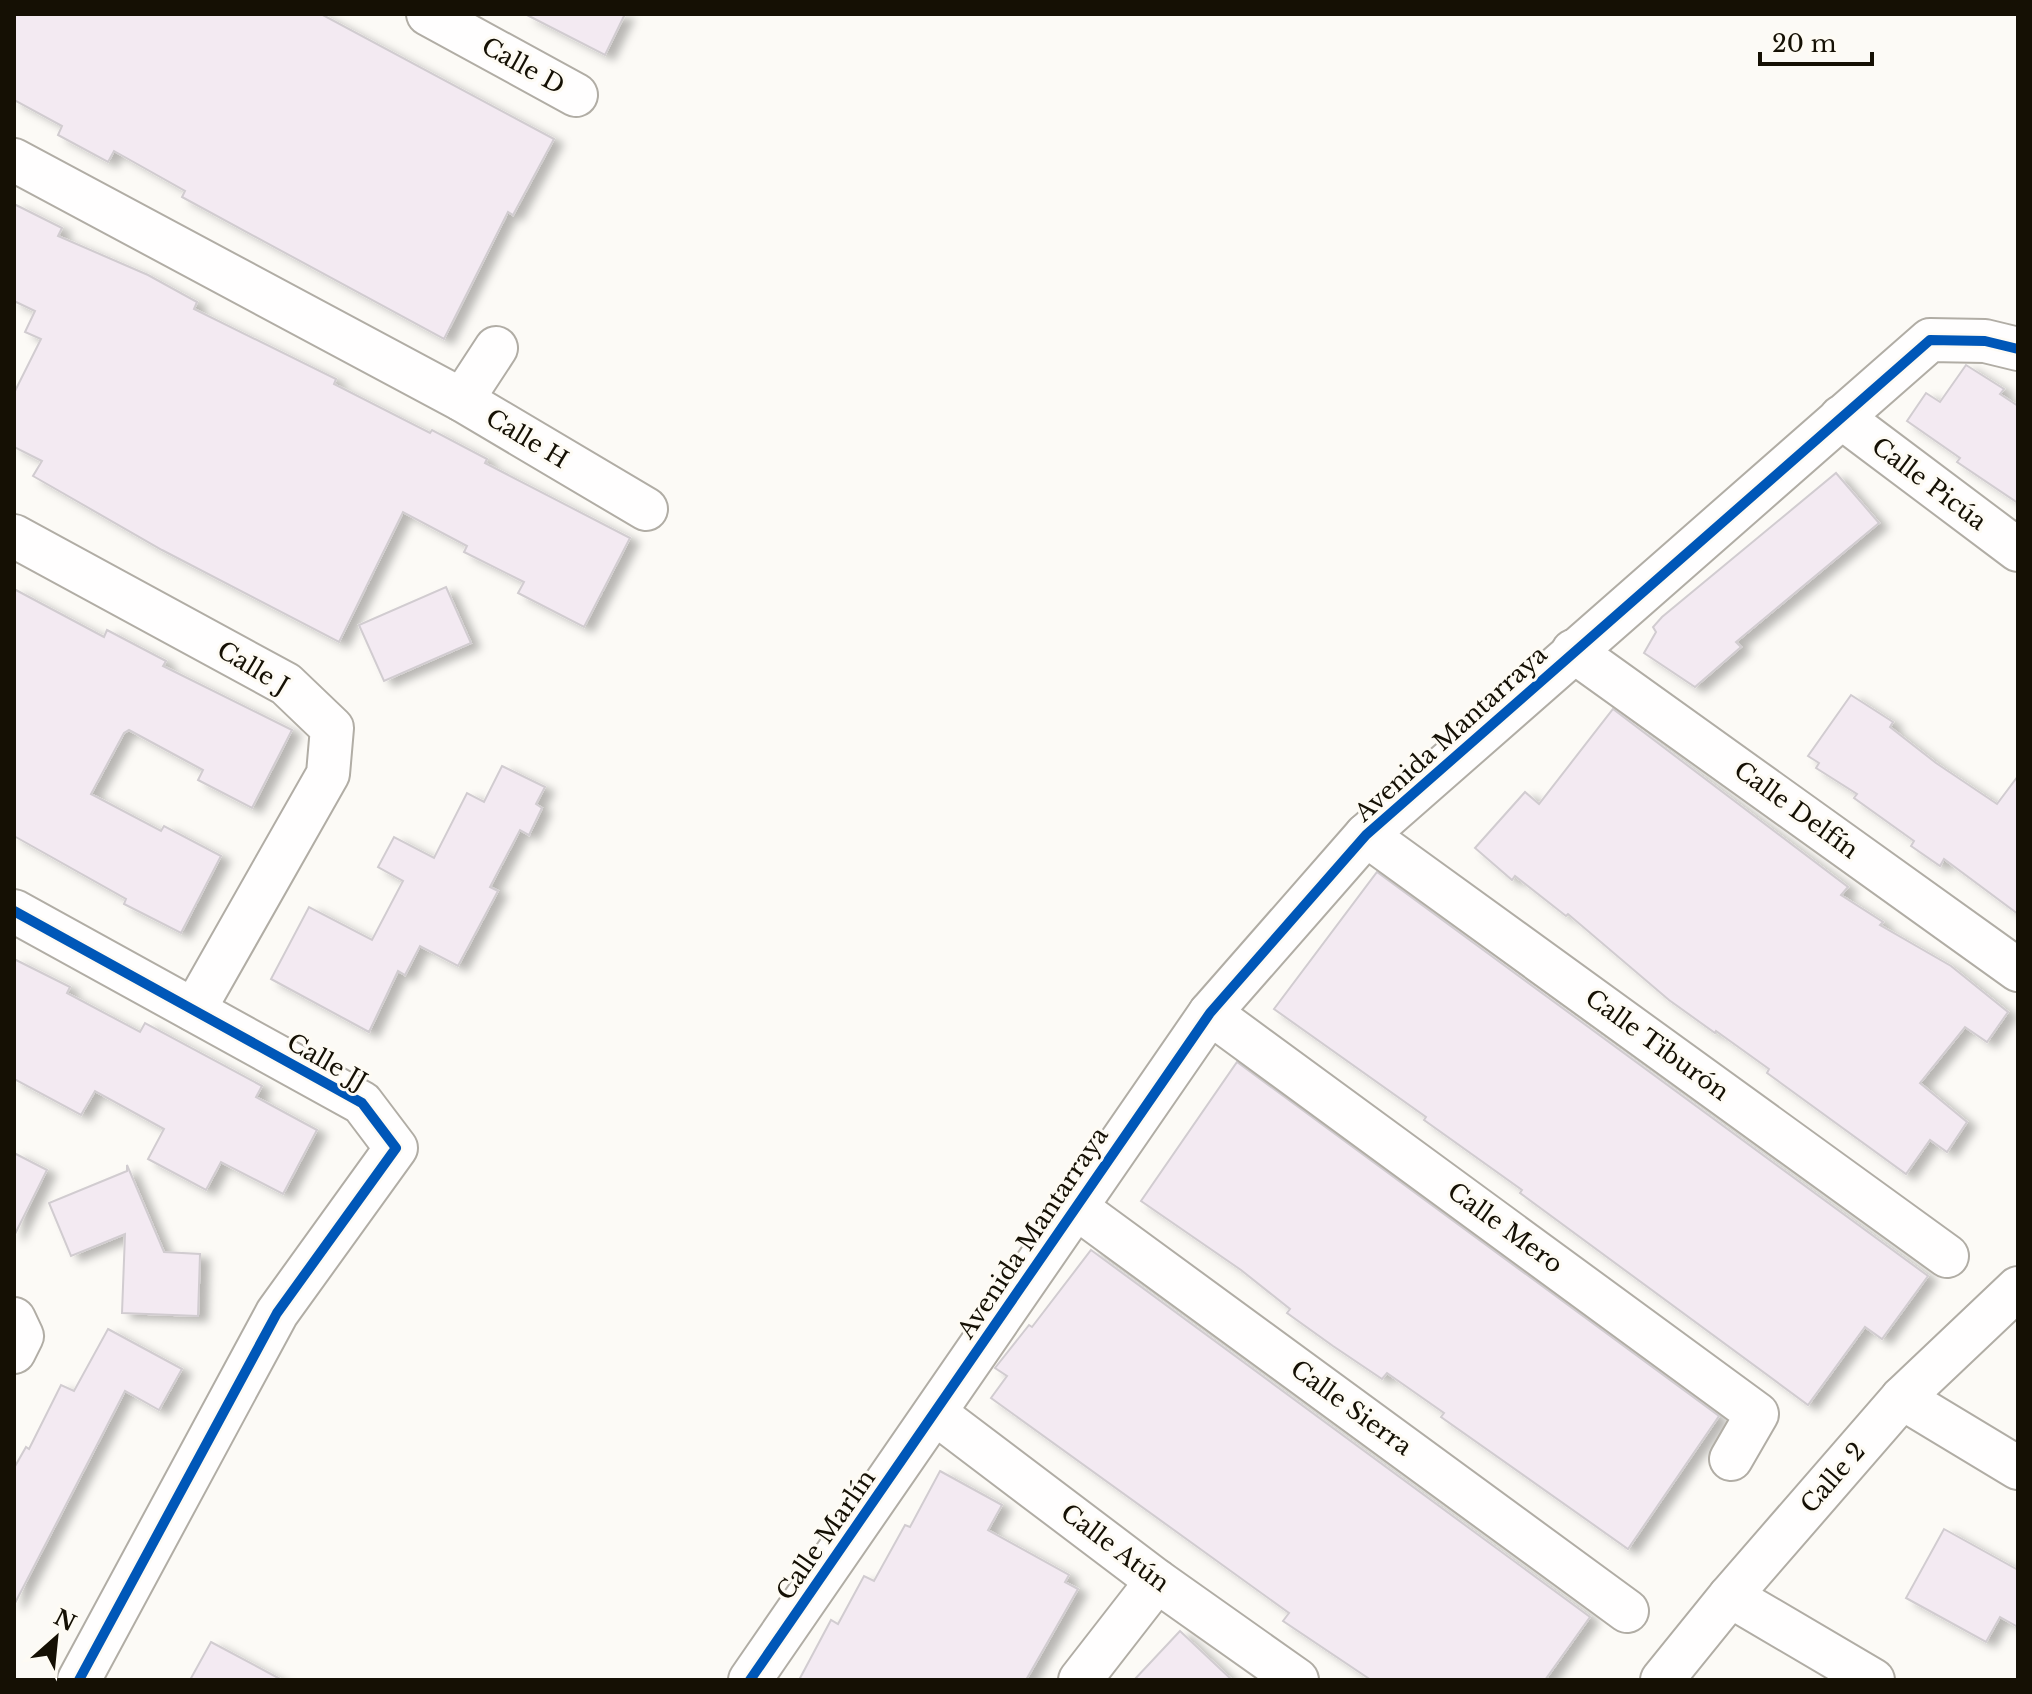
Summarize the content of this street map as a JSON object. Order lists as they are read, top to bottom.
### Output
{
  "streets": {
    "street": [
      "Calle D",
      "Calle H",
      "Calle Picúa",
      "Calle J",
      "Avenida Mantarraya",
      "Calle Delfín",
      "Calle Tiburón",
      "Calle JJ",
      "Calle Mero",
      "Calle Sierra",
      "Calle 2",
      "Calle Marlín",
      "Calle Atún"
    ]
  },
  "crossings": [
    ["Calle Picúa", "Avenida Mantarraya"],
    ["Calle J", "Calle JJ"],
    ["Avenida Mantarraya", "Calle Delfín"],
    ["Avenida Mantarraya", "Calle Tiburón"],
    ["Avenida Mantarraya", "Calle Mero"],
    ["Avenida Mantarraya", "Calle Sierra"],
    ["Avenida Mantarraya", "Calle Marlín"],
    ["Avenida Mantarraya", "Calle Atún"],
    ["Calle Marlín", "Calle Atún"]
  ],
  "scale_bar": "20 m",
  "north": "top right"
}
